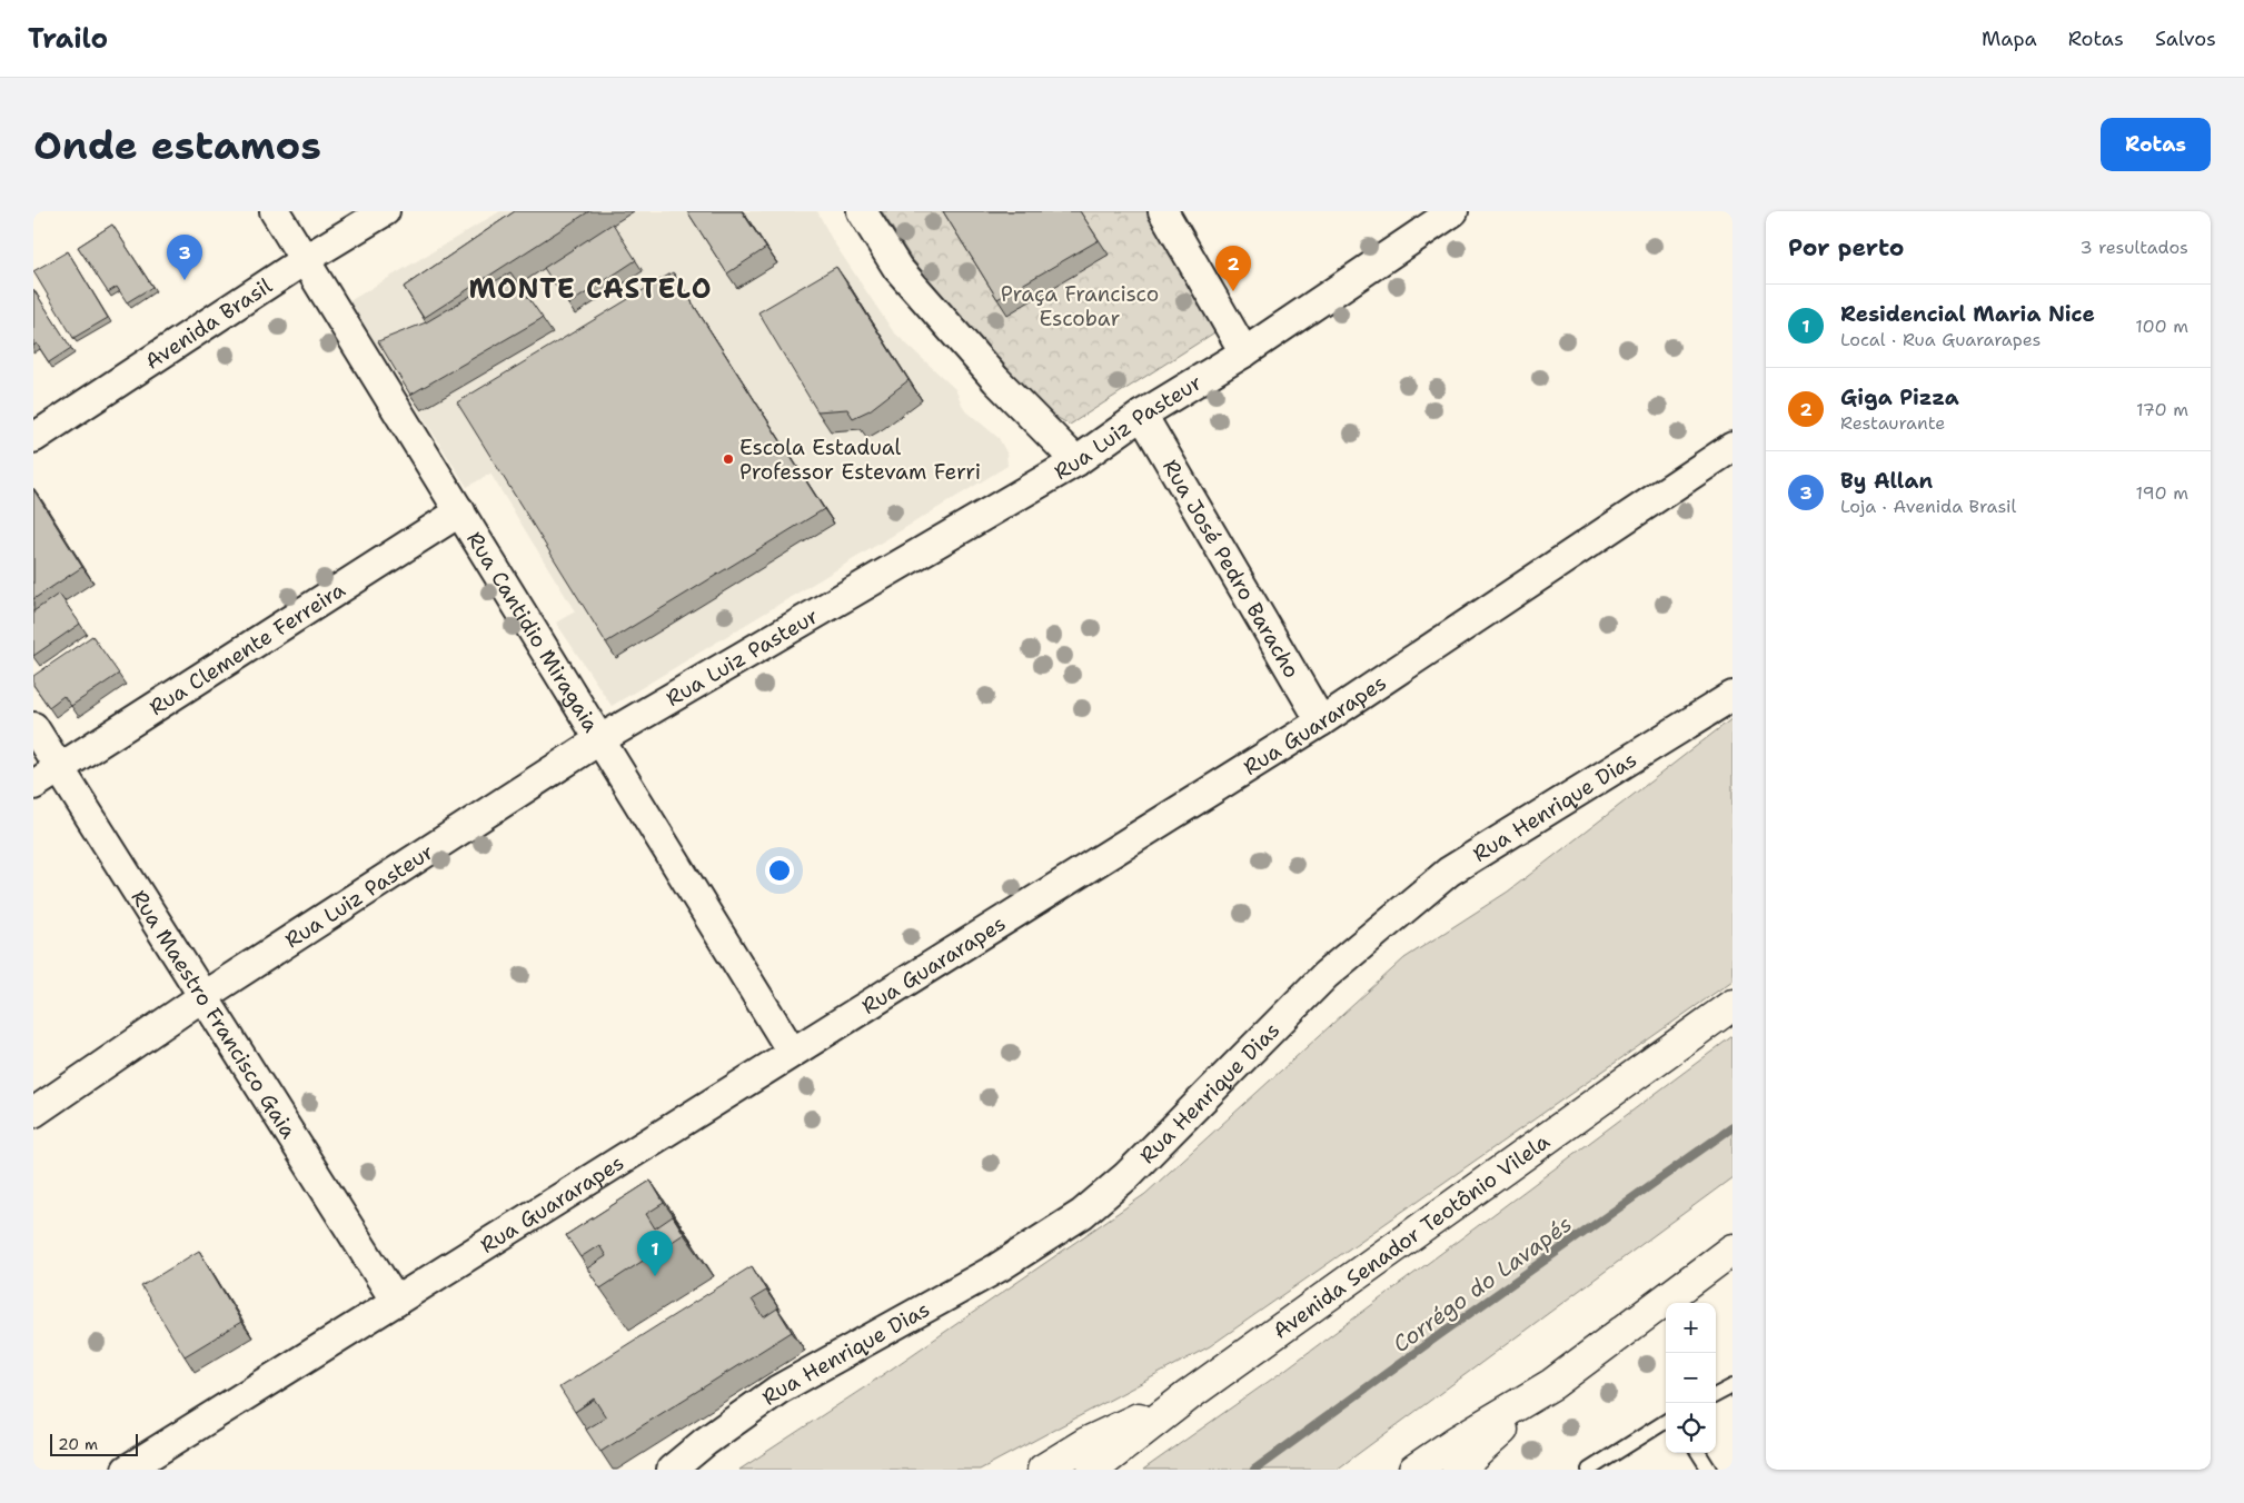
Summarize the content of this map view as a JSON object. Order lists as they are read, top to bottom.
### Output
{
  "streets": {
    "highway": ["Avenida Senador Teotônio Vilela"],
    "street": [
      "Avenida Brasil",
      "Rua Luiz Pasteur",
      "Rua José Pedro Baracho",
      "Rua Cantidio Miragaia",
      "Rua Clemente Ferreira",
      "Rua Guararapes",
      "Rua Henrique Dias",
      "Rua Maestro Francisco Gaia"
    ]
  },
  "crossings": [
    ["Avenida Brasil", "Rua Cantidio Miragaia"],
    ["Rua Luiz Pasteur", "Rua José Pedro Baracho"],
    ["Rua Luiz Pasteur", "Rua Cantidio Miragaia"],
    ["Rua Luiz Pasteur", "Rua Maestro Francisco Gaia"],
    ["Rua José Pedro Baracho", "Rua Guararapes"],
    ["Rua Cantidio Miragaia", "Rua Clemente Ferreira"],
    ["Rua Cantidio Miragaia", "Rua Guararapes"],
    ["Rua Clemente Ferreira", "Rua Maestro Francisco Gaia"],
    ["Rua Guararapes", "Rua Maestro Francisco Gaia"]
  ],
  "districts": ["MONTE CASTELO"],
  "water": ["Corrégo do Lavapés"],
  "parks": ["Praça Francisco Escobar"],
  "places": ["Escola Estadual Professor Estevam Ferri"],
  "scale_bar": "20 m",
  "page": {
    "header": "Trailo",
    "nav": ["Mapa", "Rotas", "Salvos"],
    "buttons": "Rotas",
    "title": "Onde estamos",
    "heading": ["Por perto", "3 resultados"],
    "pins": ["3", "2", "1"],
    "list": [
      {
        "mark": "1",
        "name": "Residencial Maria Nice",
        "note": "Local · Rua Guararapes",
        "value": "100 m"
      },
      {
        "mark": "2",
        "name": "Giga Pizza",
        "note": "Restaurante",
        "value": "170 m"
      },
      {
        "mark": "3",
        "name": "By Allan",
        "note": "Loja · Avenida Brasil",
        "value": "190 m"
      }
    ],
    "map_buttons": ["+", "−"],
    "scale": "20 m"
  }
}
